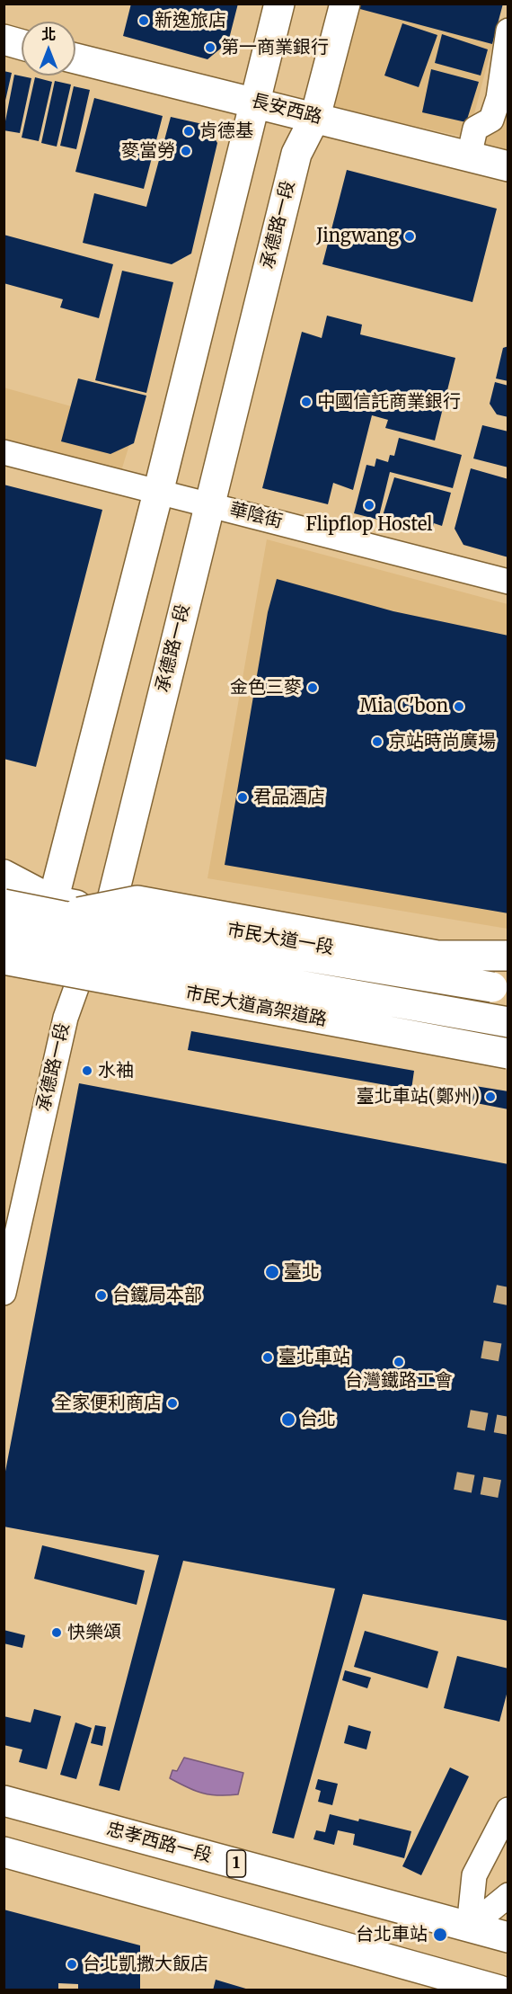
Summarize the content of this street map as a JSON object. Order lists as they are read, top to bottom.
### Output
{
  "streets": {
    "main road": [
      "長安西路",
      "承德路一段",
      "市民大道一段",
      "市民大道高架道路",
      "忠孝西路一段",
      "1"
    ],
    "street": ["華陰街"]
  },
  "crossings": [
    ["長安西路", "承德路一段"],
    ["承德路一段", "華陰街"],
    ["承德路一段", "市民大道一段"]
  ],
  "places": [
    "新逸旅店",
    "第一商業銀行",
    "肯德基",
    "麥當勞",
    "Jingwang",
    "中國信託商業銀行",
    "Flipflop Hostel",
    "金色三麥",
    "Mia C'bon",
    "京站時尚廣場",
    "君品酒店",
    "水袖",
    "臺北車站(鄭州)",
    "臺北",
    "台鐵局本部",
    "臺北車站",
    "台灣鐵路工會",
    "全家便利商店",
    "台北",
    "快樂頌",
    "台北車站",
    "台北凱撒大飯店"
  ],
  "north": "top"
}
